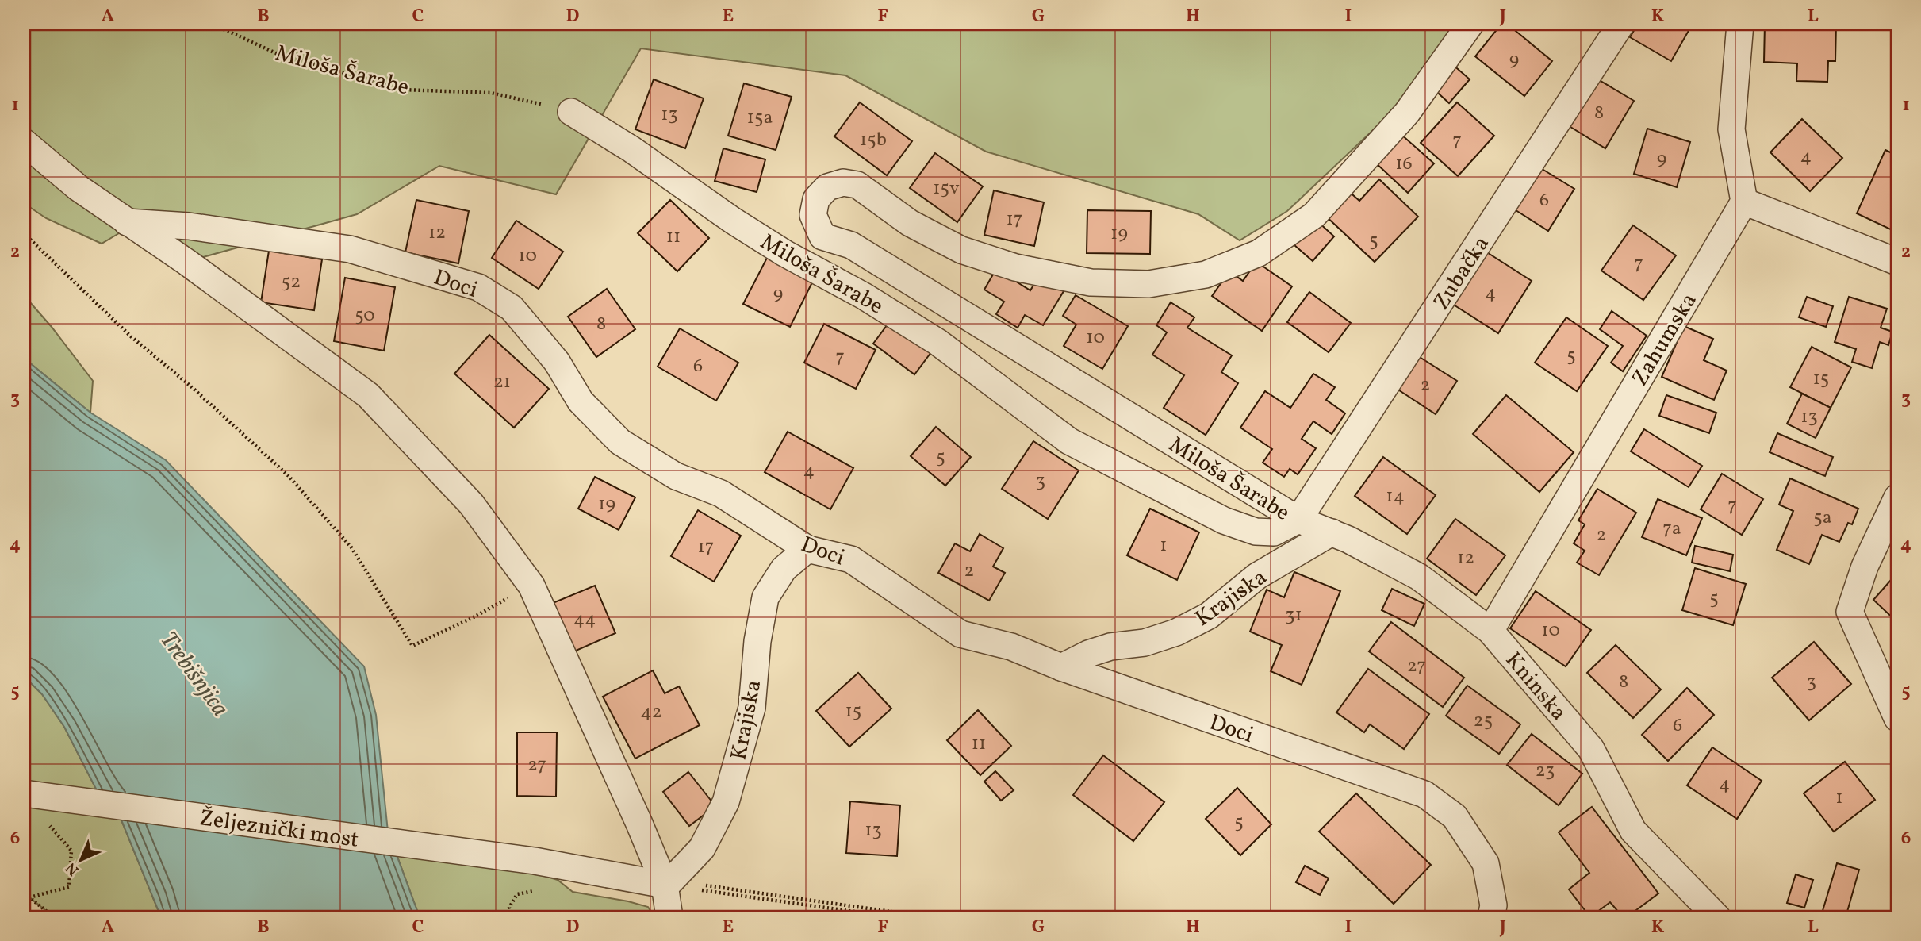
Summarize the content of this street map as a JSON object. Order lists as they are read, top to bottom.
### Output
{
  "streets": {
    "street": [
      "Miloša Šarabe",
      "Zubačka",
      "Doci",
      "Zahumska",
      "Krajiska",
      "Kninska",
      "Željeznički most"
    ]
  },
  "crossings": [
    ["Miloša Šarabe", "Zubačka"],
    ["Miloša Šarabe", "Kninska"],
    ["Zubačka", "Kninska"],
    ["Doci", "Krajiska"],
    ["Zahumska", "Kninska"],
    ["Krajiska", "Kninska"],
    ["Krajiska", "Željeznički most"]
  ],
  "water": ["Trebišnjica"],
  "house_numbers": [
    "9",
    "8",
    "13",
    "15а",
    "15b",
    "7",
    "4",
    "9",
    "16",
    "15v",
    "6",
    "17",
    "12",
    "19",
    "11",
    "5",
    "10",
    "7",
    "52",
    "4",
    "9",
    "50",
    "8",
    "10",
    "5",
    "7",
    "6",
    "15",
    "21",
    "2",
    "13",
    "5",
    "4",
    "3",
    "14",
    "19",
    "7",
    "5a",
    "7a",
    "2",
    "1",
    "17",
    "12",
    "2",
    "5",
    "31",
    "44",
    "10",
    "27",
    "8",
    "3",
    "15",
    "42",
    "25",
    "6",
    "11",
    "27",
    "23",
    "4",
    "1",
    "5",
    "13"
  ],
  "north": "bottom left",
  "grid": {
    "columns": [
      "A",
      "B",
      "C",
      "D",
      "E",
      "F",
      "G",
      "H",
      "I",
      "J",
      "K",
      "L"
    ],
    "rows": [
      "1",
      "2",
      "3",
      "4",
      "5",
      "6"
    ]
  }
}
